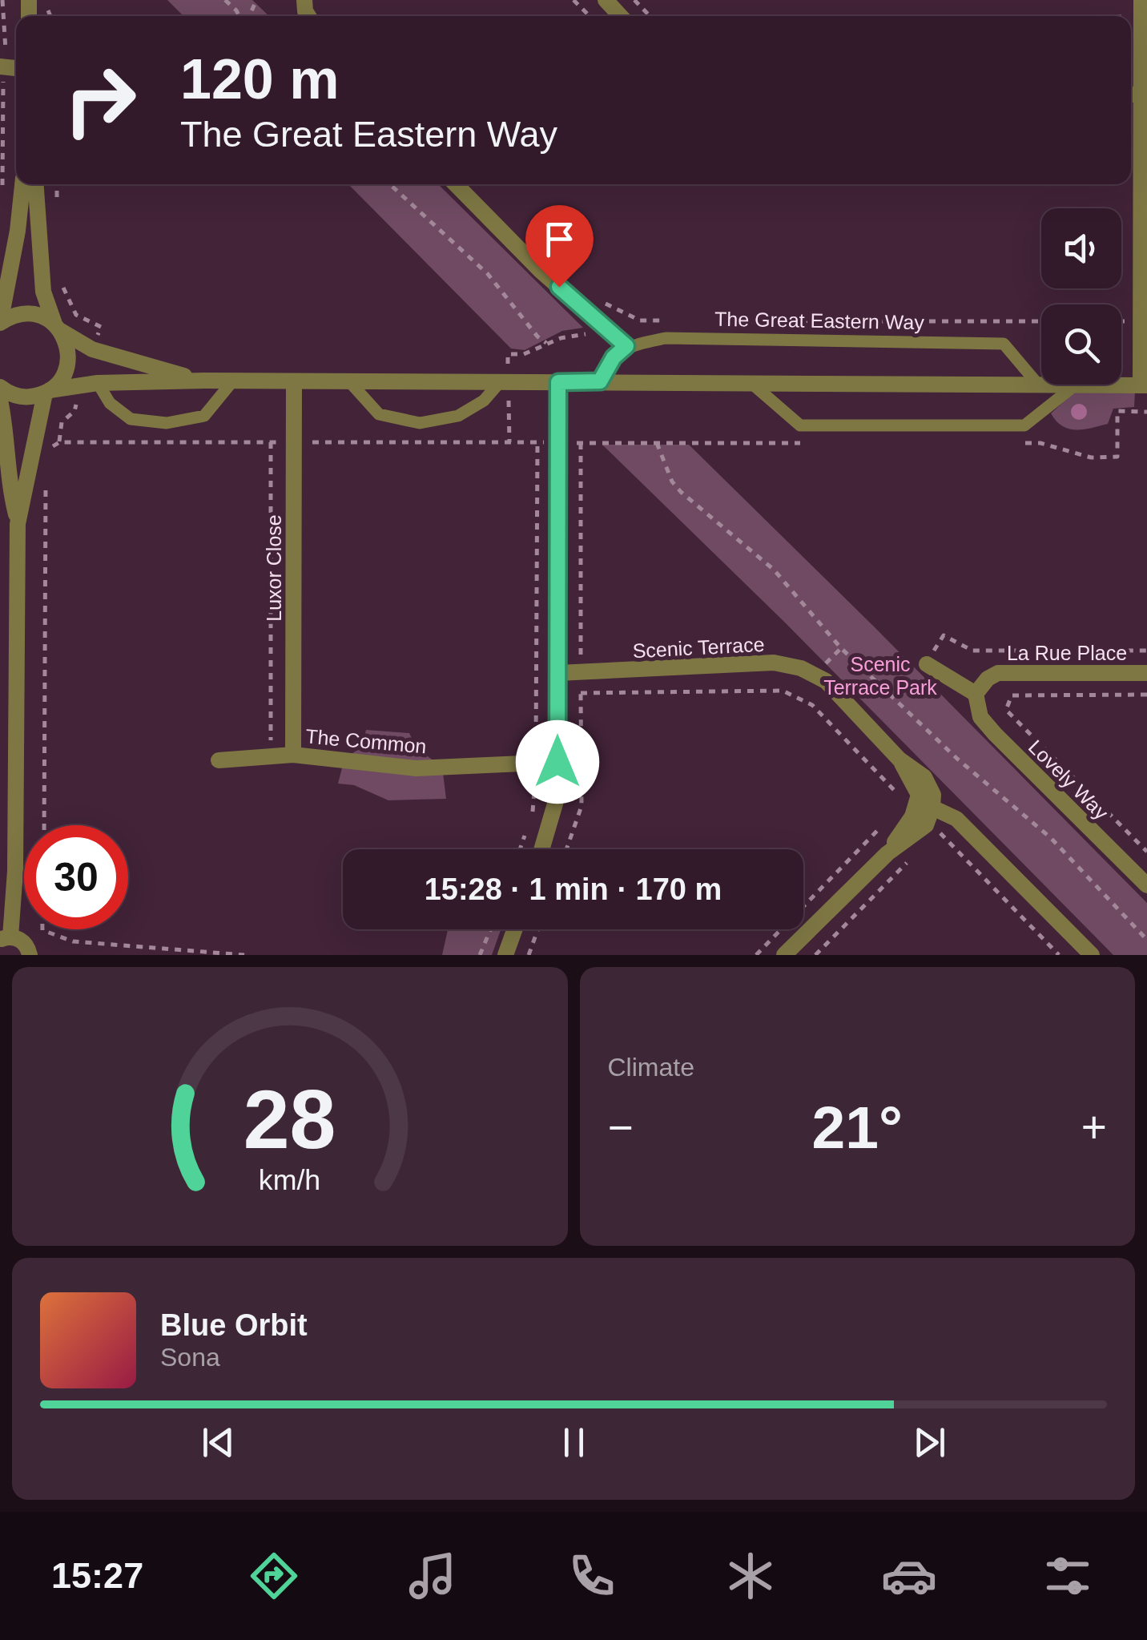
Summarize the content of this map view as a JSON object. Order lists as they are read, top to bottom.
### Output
{
  "streets": {
    "street": [
      "Luxor Close",
      "Scenic Terrace",
      "La Rue Place",
      "The Common",
      "Lovely Way"
    ],
    "lane": ["The Great Eastern Way"]
  },
  "crossings": [
    ["Luxor Close", "The Common"],
    ["La Rue Place", "Lovely Way"]
  ],
  "parks": ["Scenic Terrace Park"],
  "page": {
    "turn": ["120 m", "The Great Eastern Way"],
    "limit": "30",
    "trip": "15:28 · 1 min · 170 m",
    "tile": "Climate",
    "heat": ["−", "21°", "+"],
    "song": ["Blue Orbit", "Sona"],
    "tabs": "15:27",
    "gauge": ["28", "km/h"]
  }
}
